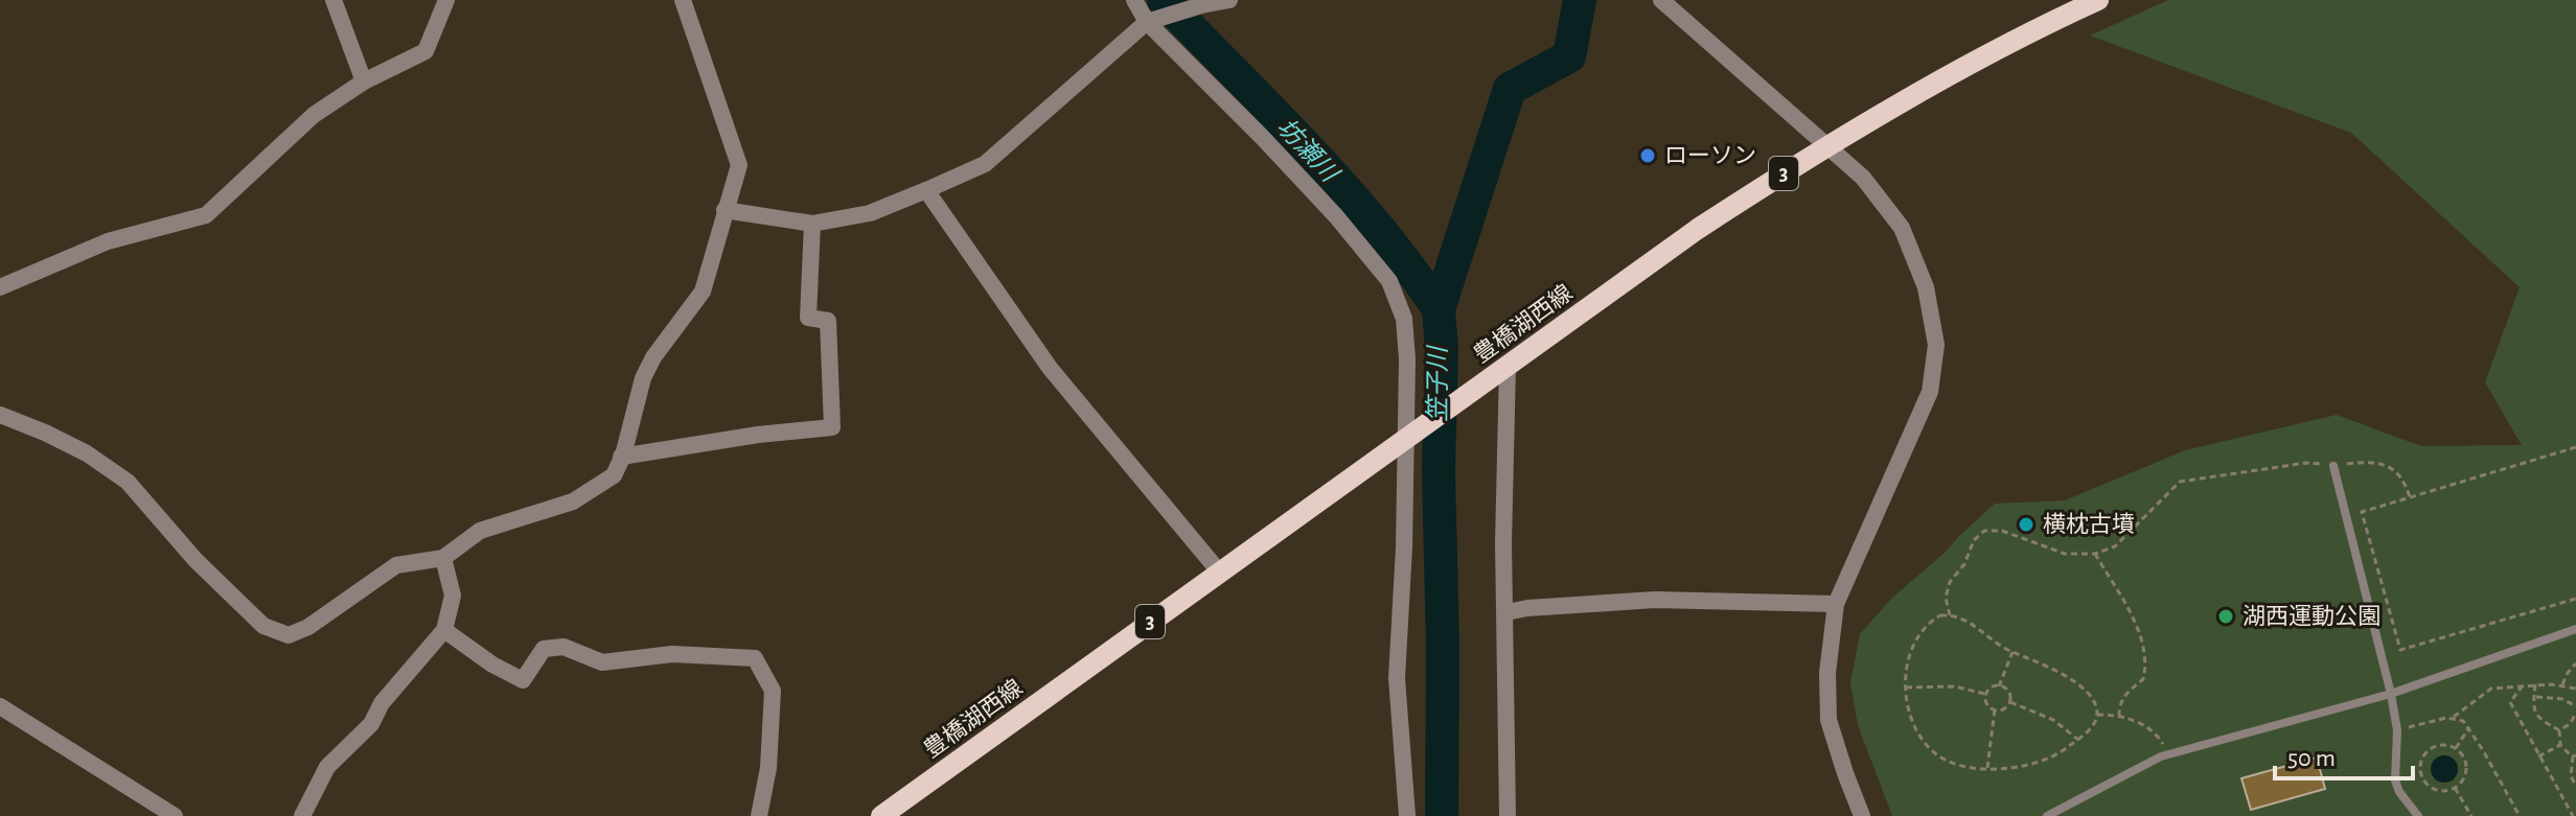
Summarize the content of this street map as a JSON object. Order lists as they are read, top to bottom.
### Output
{
  "streets": {
    "main road": ["3", "豊橋湖西線"]
  },
  "water": ["坊瀬川", "笠子川"],
  "places": ["ローソン", "横枕古墳", "湖西運動公園"],
  "scale_bar": "50 m"
}
